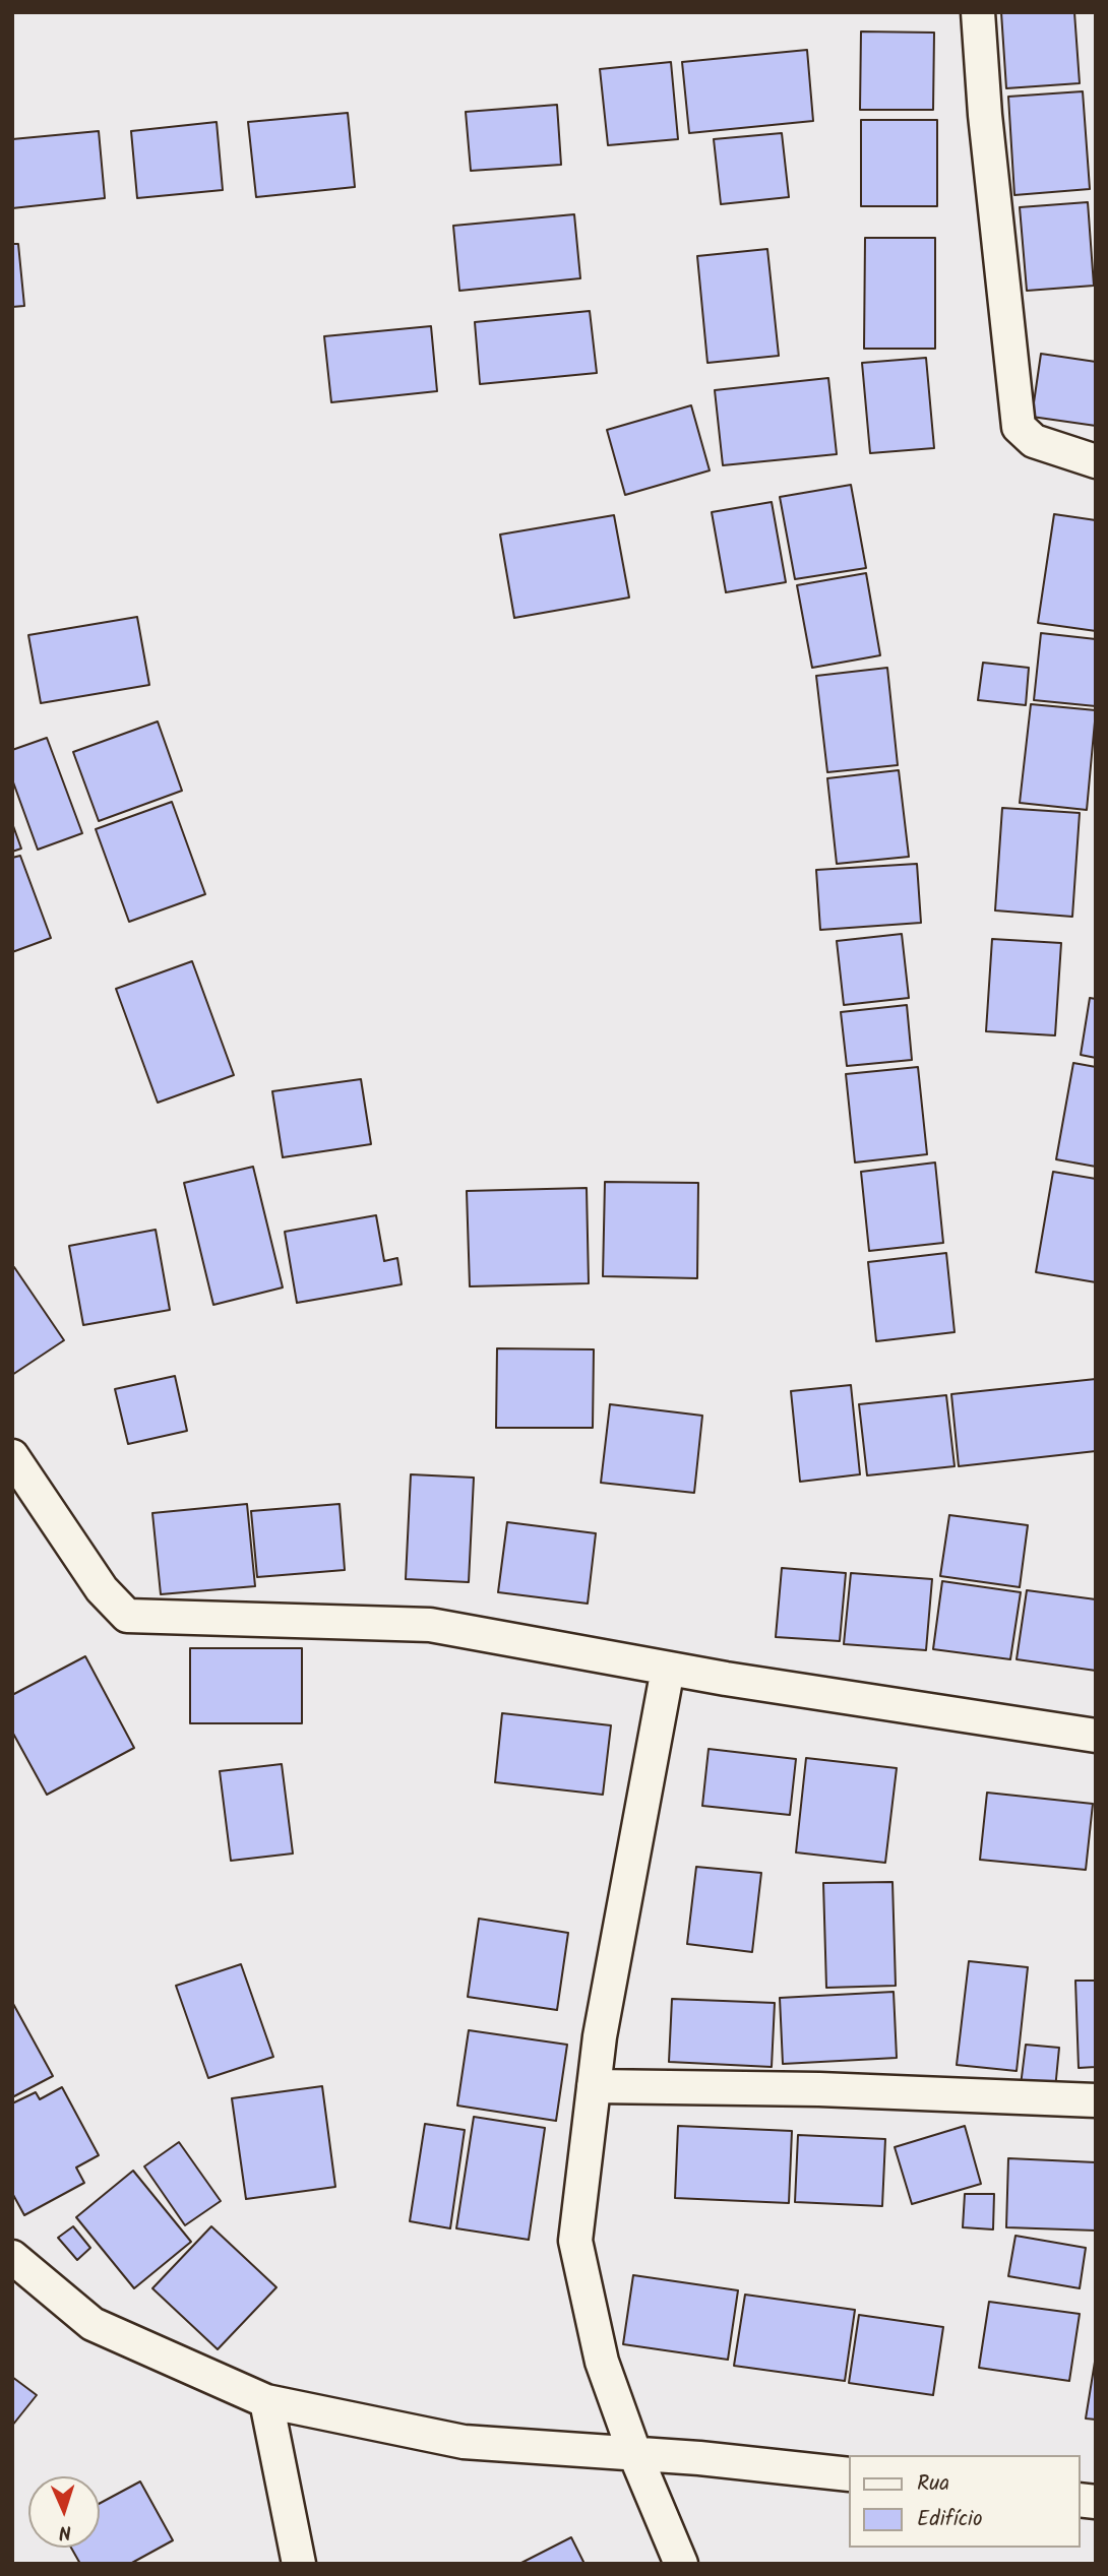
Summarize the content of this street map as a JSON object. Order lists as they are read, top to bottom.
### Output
{
  "legend": ["Rua", "Edifício"],
  "north": "bottom"
}
